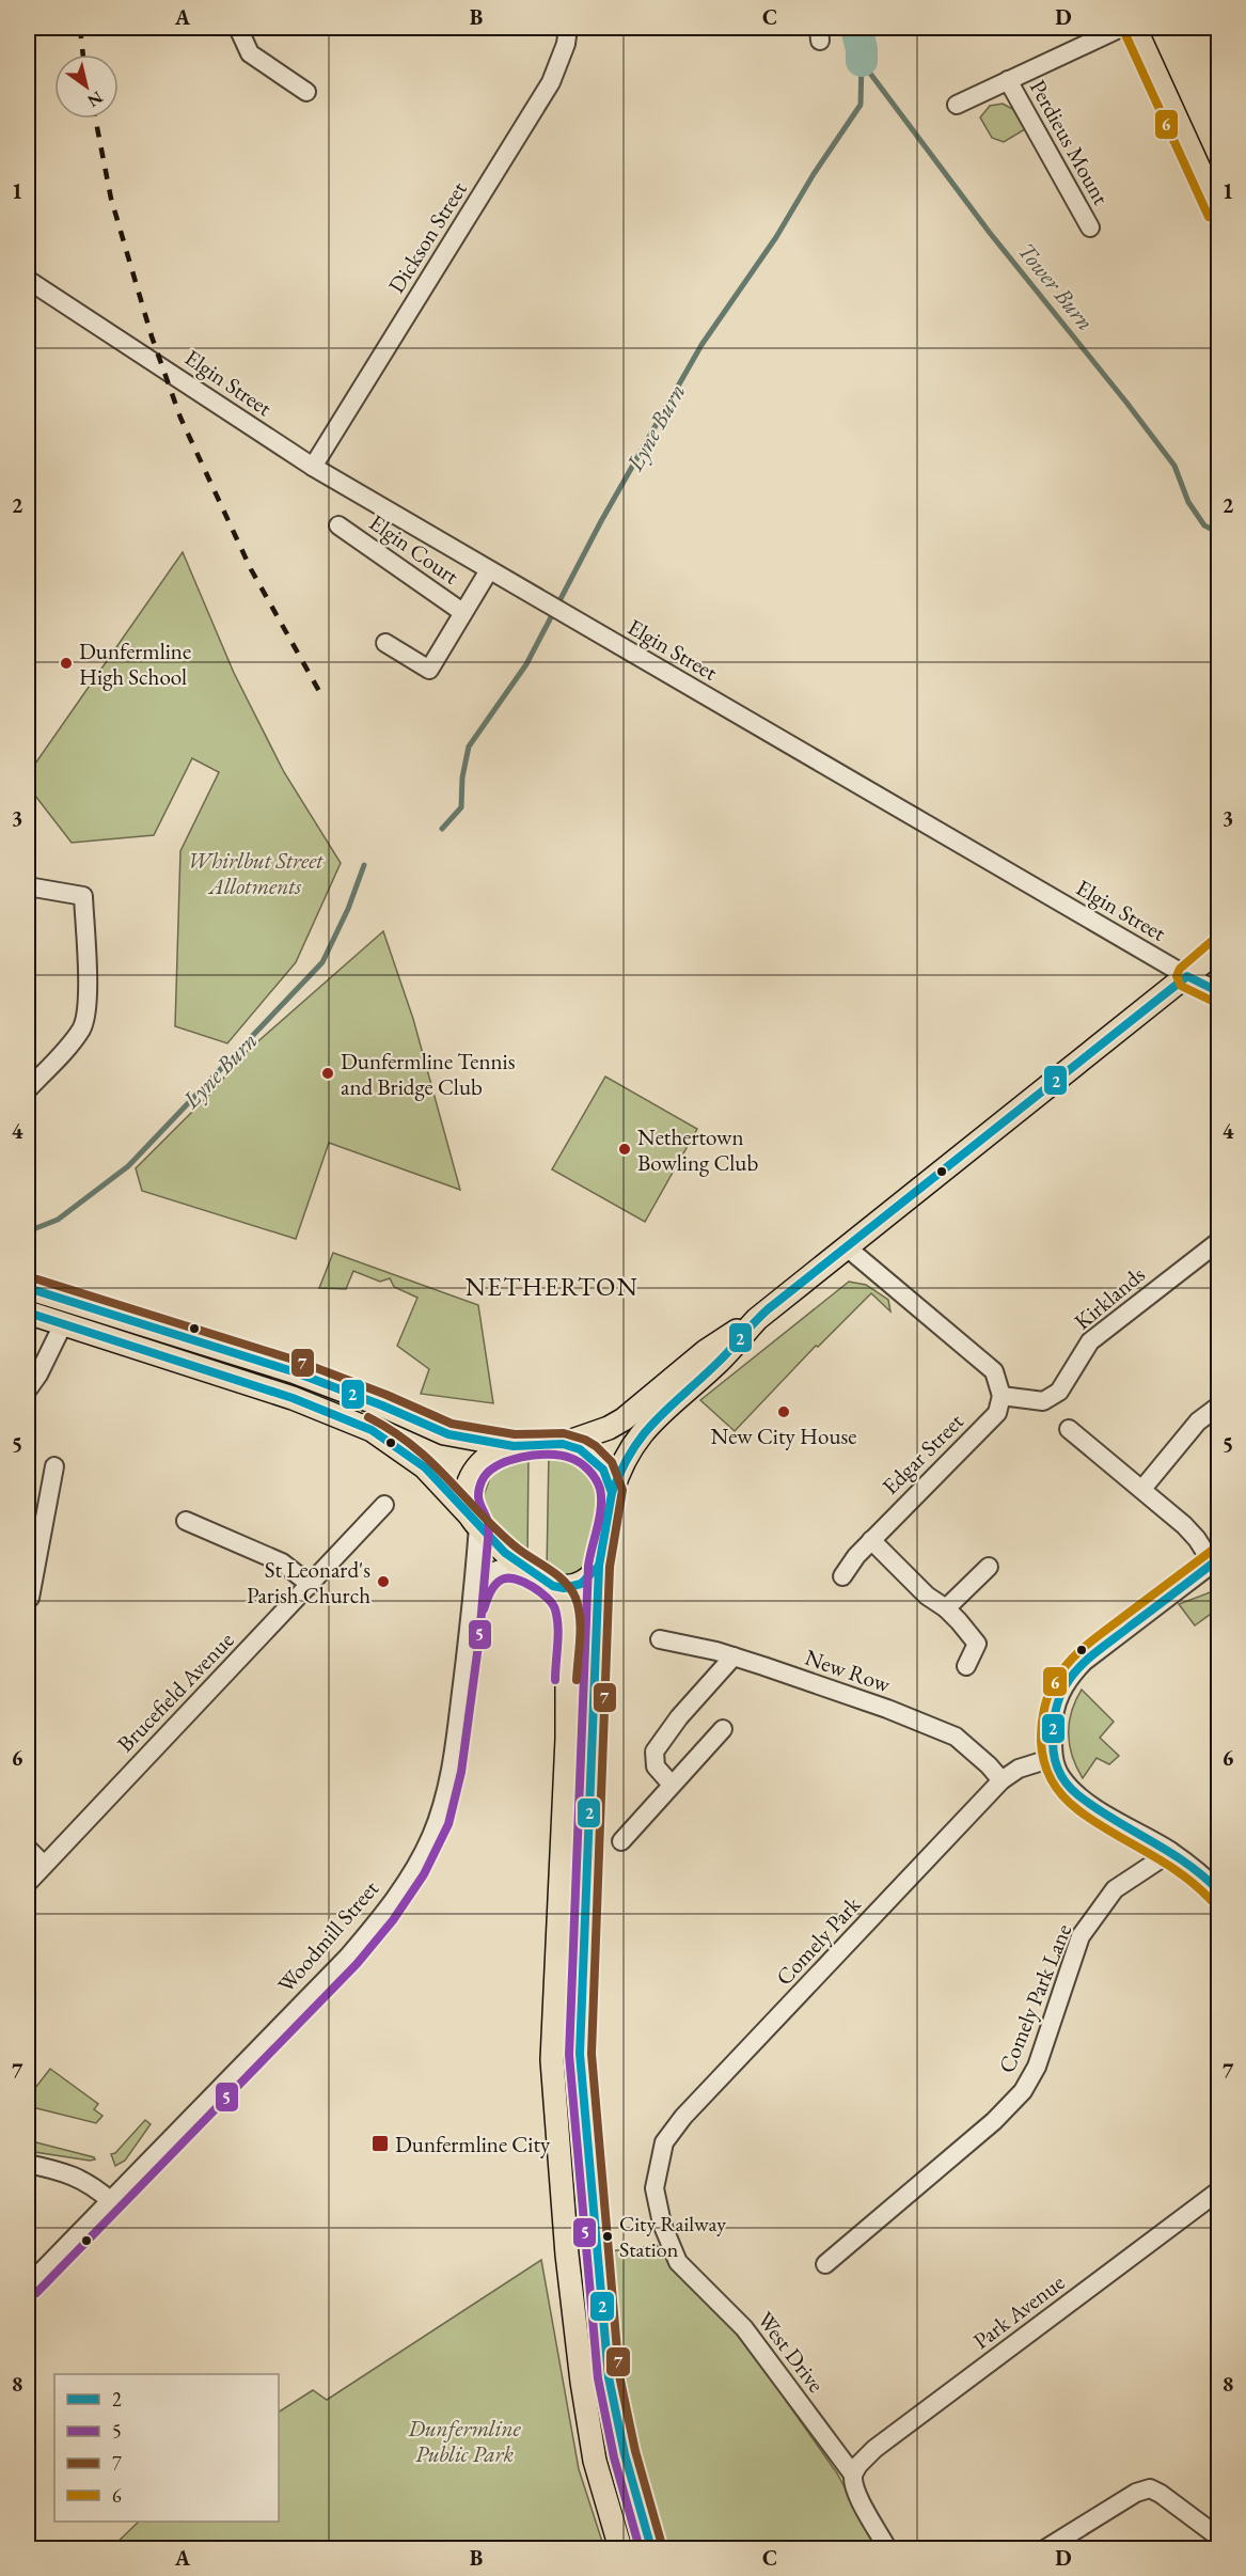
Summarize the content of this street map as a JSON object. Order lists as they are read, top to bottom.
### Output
{
  "streets": {
    "street": [
      "Perdieus Mount",
      "Dickson Street",
      "Elgin Street",
      "Elgin Court",
      "Kirklands",
      "Edgar Street",
      "New Row",
      "Brucefield Avenue",
      "Woodmill Street",
      "Comely Park",
      "Comely Park Lane",
      "Park Avenue",
      "West Drive"
    ]
  },
  "crossings": [
    ["Dickson Street", "Elgin Street"],
    ["Elgin Street", "Elgin Court"],
    ["Kirklands", "Edgar Street"],
    ["New Row", "Comely Park"],
    ["Comely Park", "West Drive"],
    ["Park Avenue", "West Drive"]
  ],
  "districts": ["NETHERTON"],
  "water": ["Tower Burn", "Lyne Burn"],
  "parks": ["Whirlbut Street Allotments", "Dunfermline Public Park"],
  "places": {
    "other": [
      "Dunfermline High School",
      "Dunfermline Tennis and Bridge Club",
      "Nethertown Bowling Club",
      "New City House",
      "St Leonard's Parish Church",
      "City Railway Station"
    ],
    "transit": ["Dunfermline City"]
  },
  "lines": [
    "transit line 6",
    "transit line 2",
    "transit line 7",
    "transit line 5"
  ],
  "legend": [
    "2",
    "5",
    "7",
    "6"
  ],
  "north": "bottom right",
  "grid": {
    "columns": [
      "A",
      "B",
      "C",
      "D"
    ],
    "rows": [
      "1",
      "2",
      "3",
      "4",
      "5",
      "6",
      "7",
      "8"
    ]
  }
}
